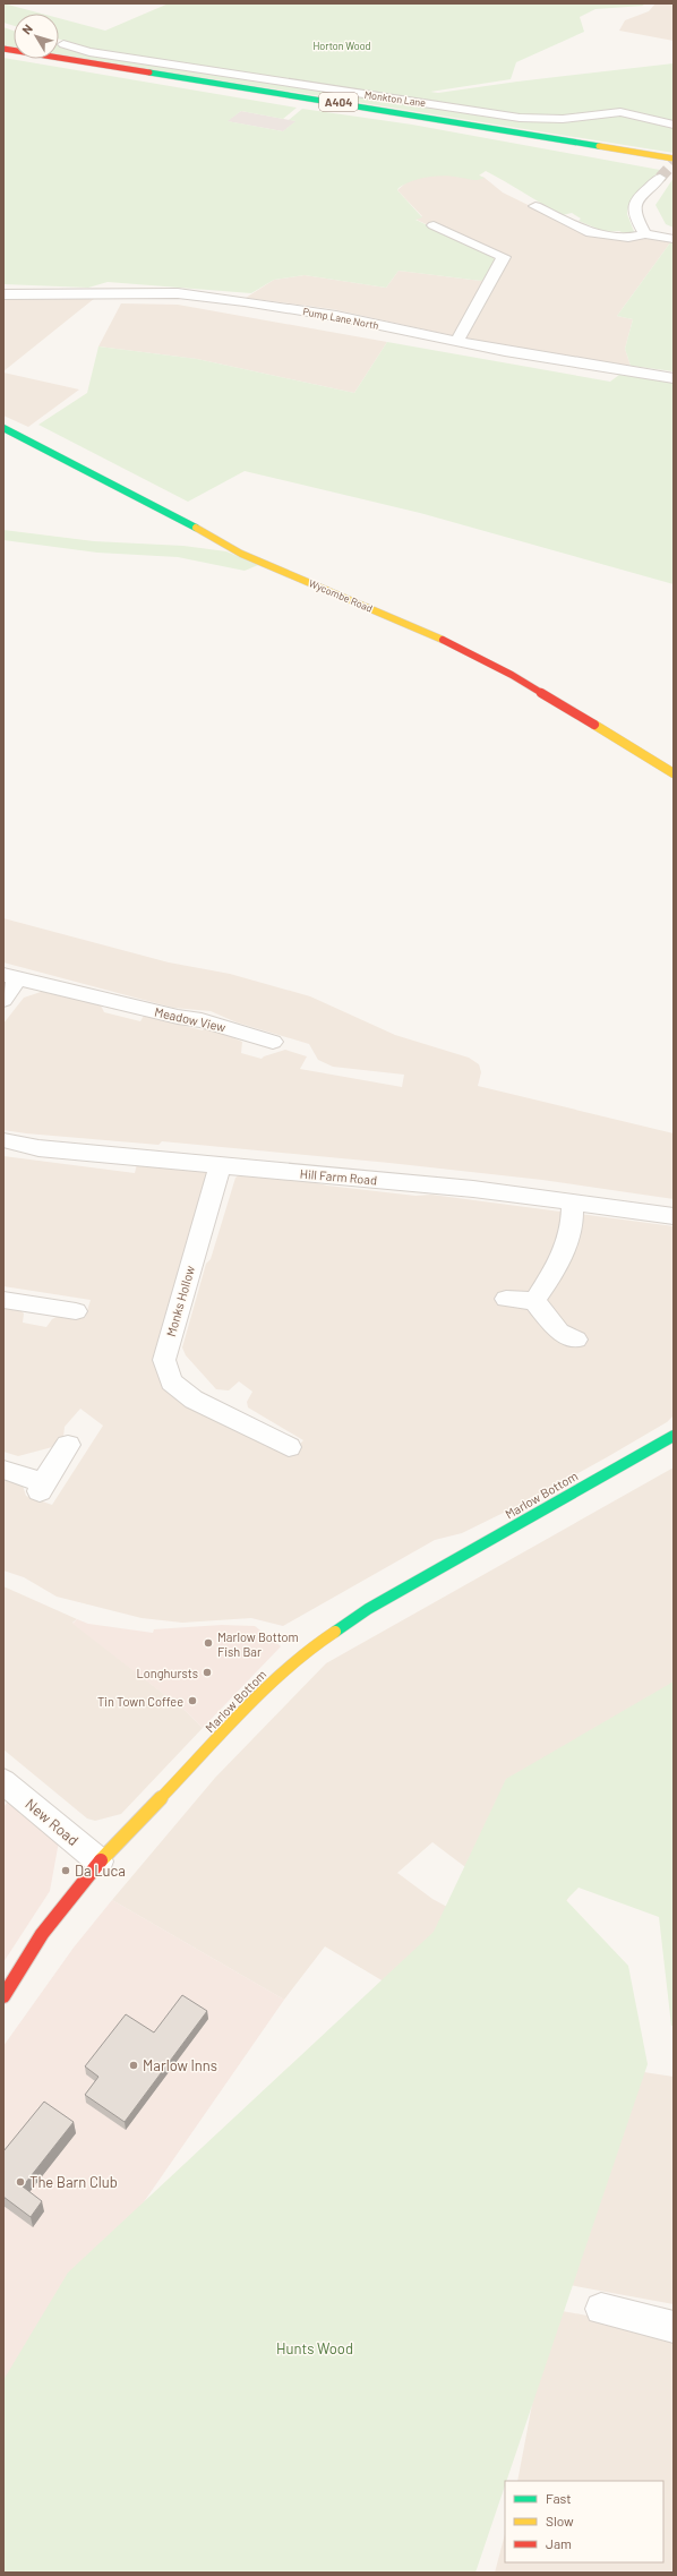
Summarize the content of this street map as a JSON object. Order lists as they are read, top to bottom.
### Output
{
  "streets": {
    "main road": ["A404", "Wycombe Road", "Marlow Bottom"],
    "street": [
      "Monkton Lane",
      "Pump Lane North",
      "Meadow View",
      "Hill Farm Road",
      "Monks Hollow",
      "New Road"
    ]
  },
  "crossings": [
    ["Hill Farm Road", "Monks Hollow"],
    ["Marlow Bottom", "New Road"]
  ],
  "parks": ["Horton Wood", "Hunts Wood"],
  "places": [
    "Marlow Bottom Fish Bar",
    "Longhursts",
    "Tin Town Coffee",
    "Da Luca",
    "Marlow Inns",
    "The Barn Club"
  ],
  "legend": ["Fast", "Slow", "Jam"],
  "north": "top left"
}
